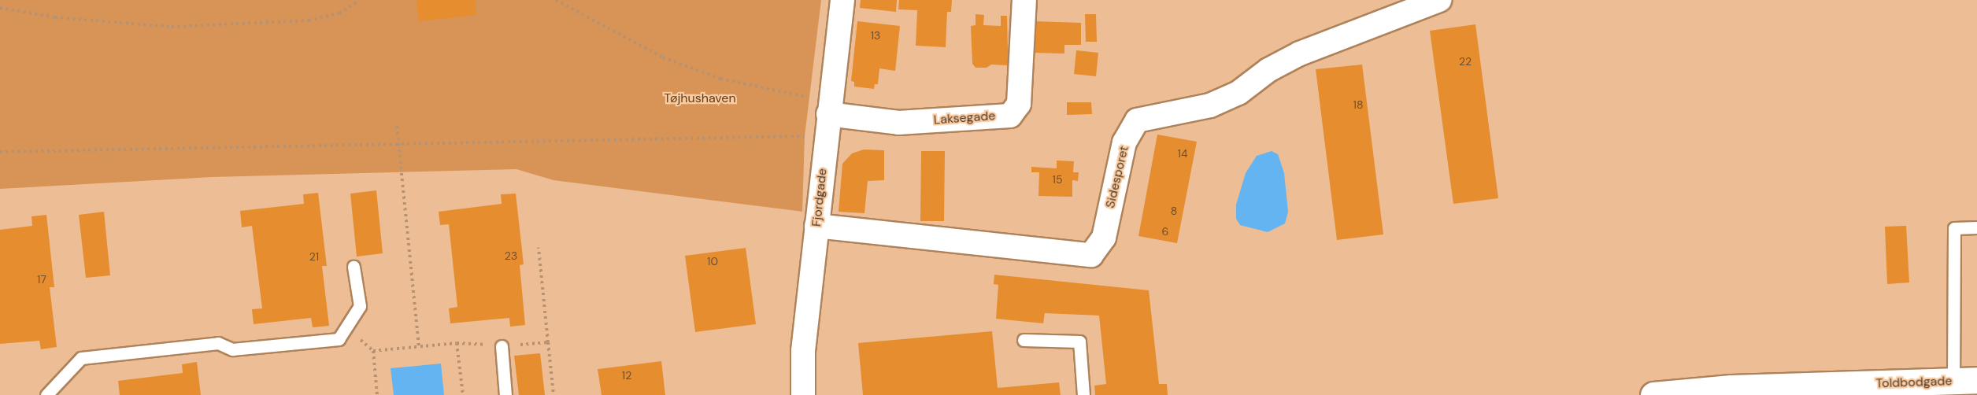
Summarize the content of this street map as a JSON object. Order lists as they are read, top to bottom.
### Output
{
  "streets": {
    "street": [
      "Laksegade",
      "Sidesporet",
      "Fjordgade",
      "Toldbodgade"
    ]
  },
  "crossings": [
    ["Laksegade", "Fjordgade"],
    ["Sidesporet", "Fjordgade"]
  ],
  "parks": ["Tøjhushaven"],
  "house_numbers": [
    "13",
    "22",
    "18",
    "14",
    "15",
    "8",
    "6",
    "23",
    "21",
    "10",
    "17",
    "12"
  ]
}
